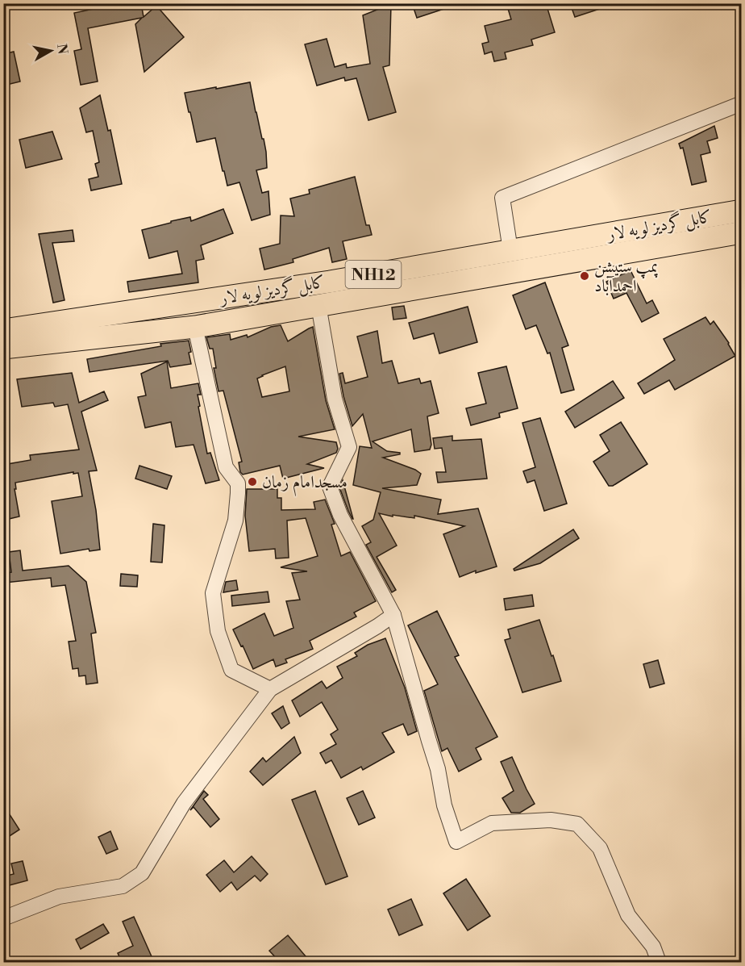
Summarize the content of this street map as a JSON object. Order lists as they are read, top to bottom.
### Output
{
  "streets": {
    "highway": ["کابل گردیز لویه لار", "NH12"]
  },
  "places": ["پمپ ستیشن احمدآباد", "مسجدامام زمان"],
  "north": "right"
}
